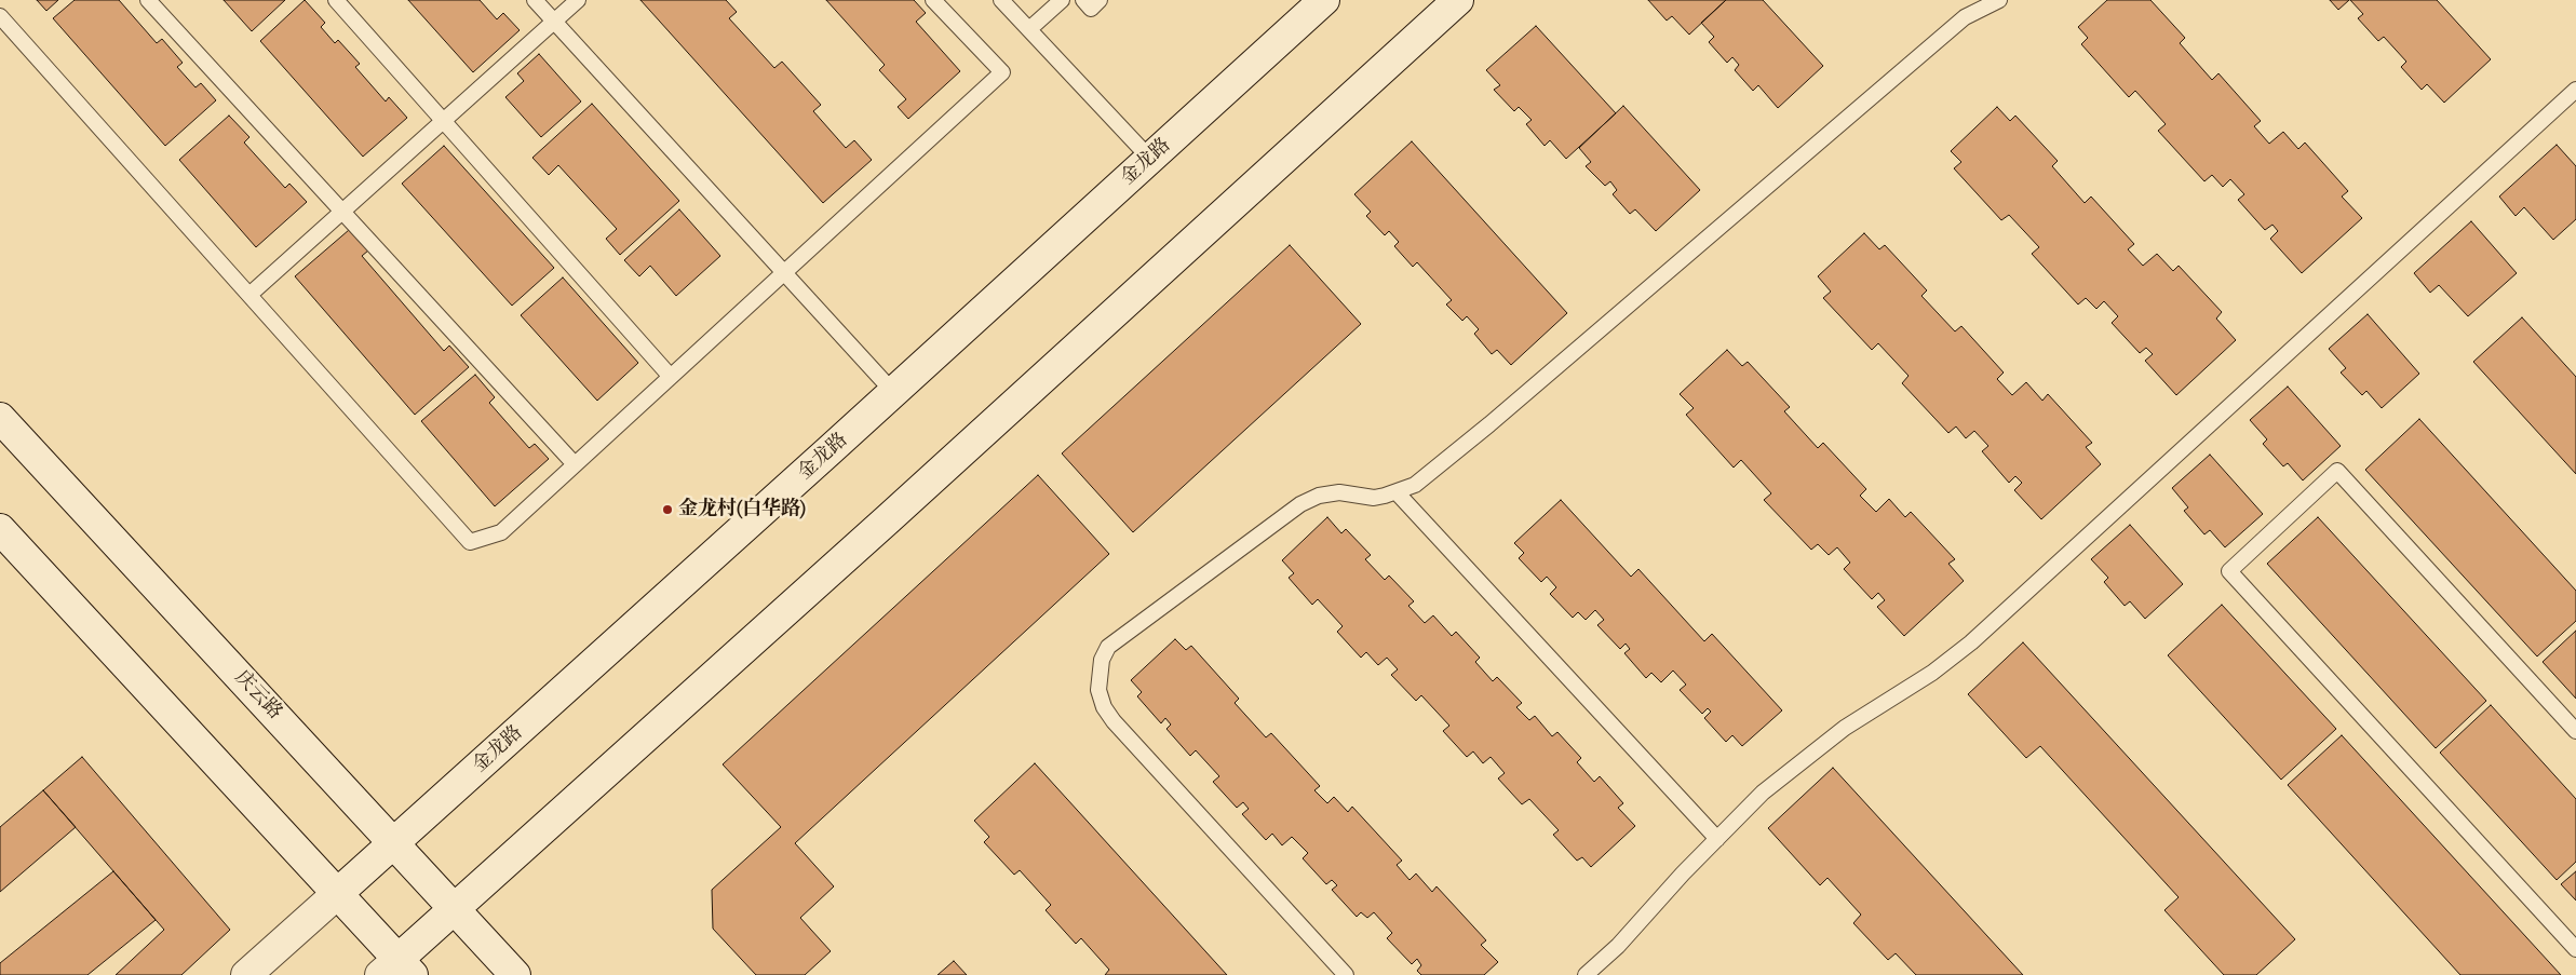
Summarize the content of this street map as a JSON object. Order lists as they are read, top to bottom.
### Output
{
  "streets": {
    "main road": ["金龙路", "庆云路"]
  },
  "crossings": [
    ["金龙路", "庆云路"]
  ],
  "places": ["金龙村(白华路)"]
}
